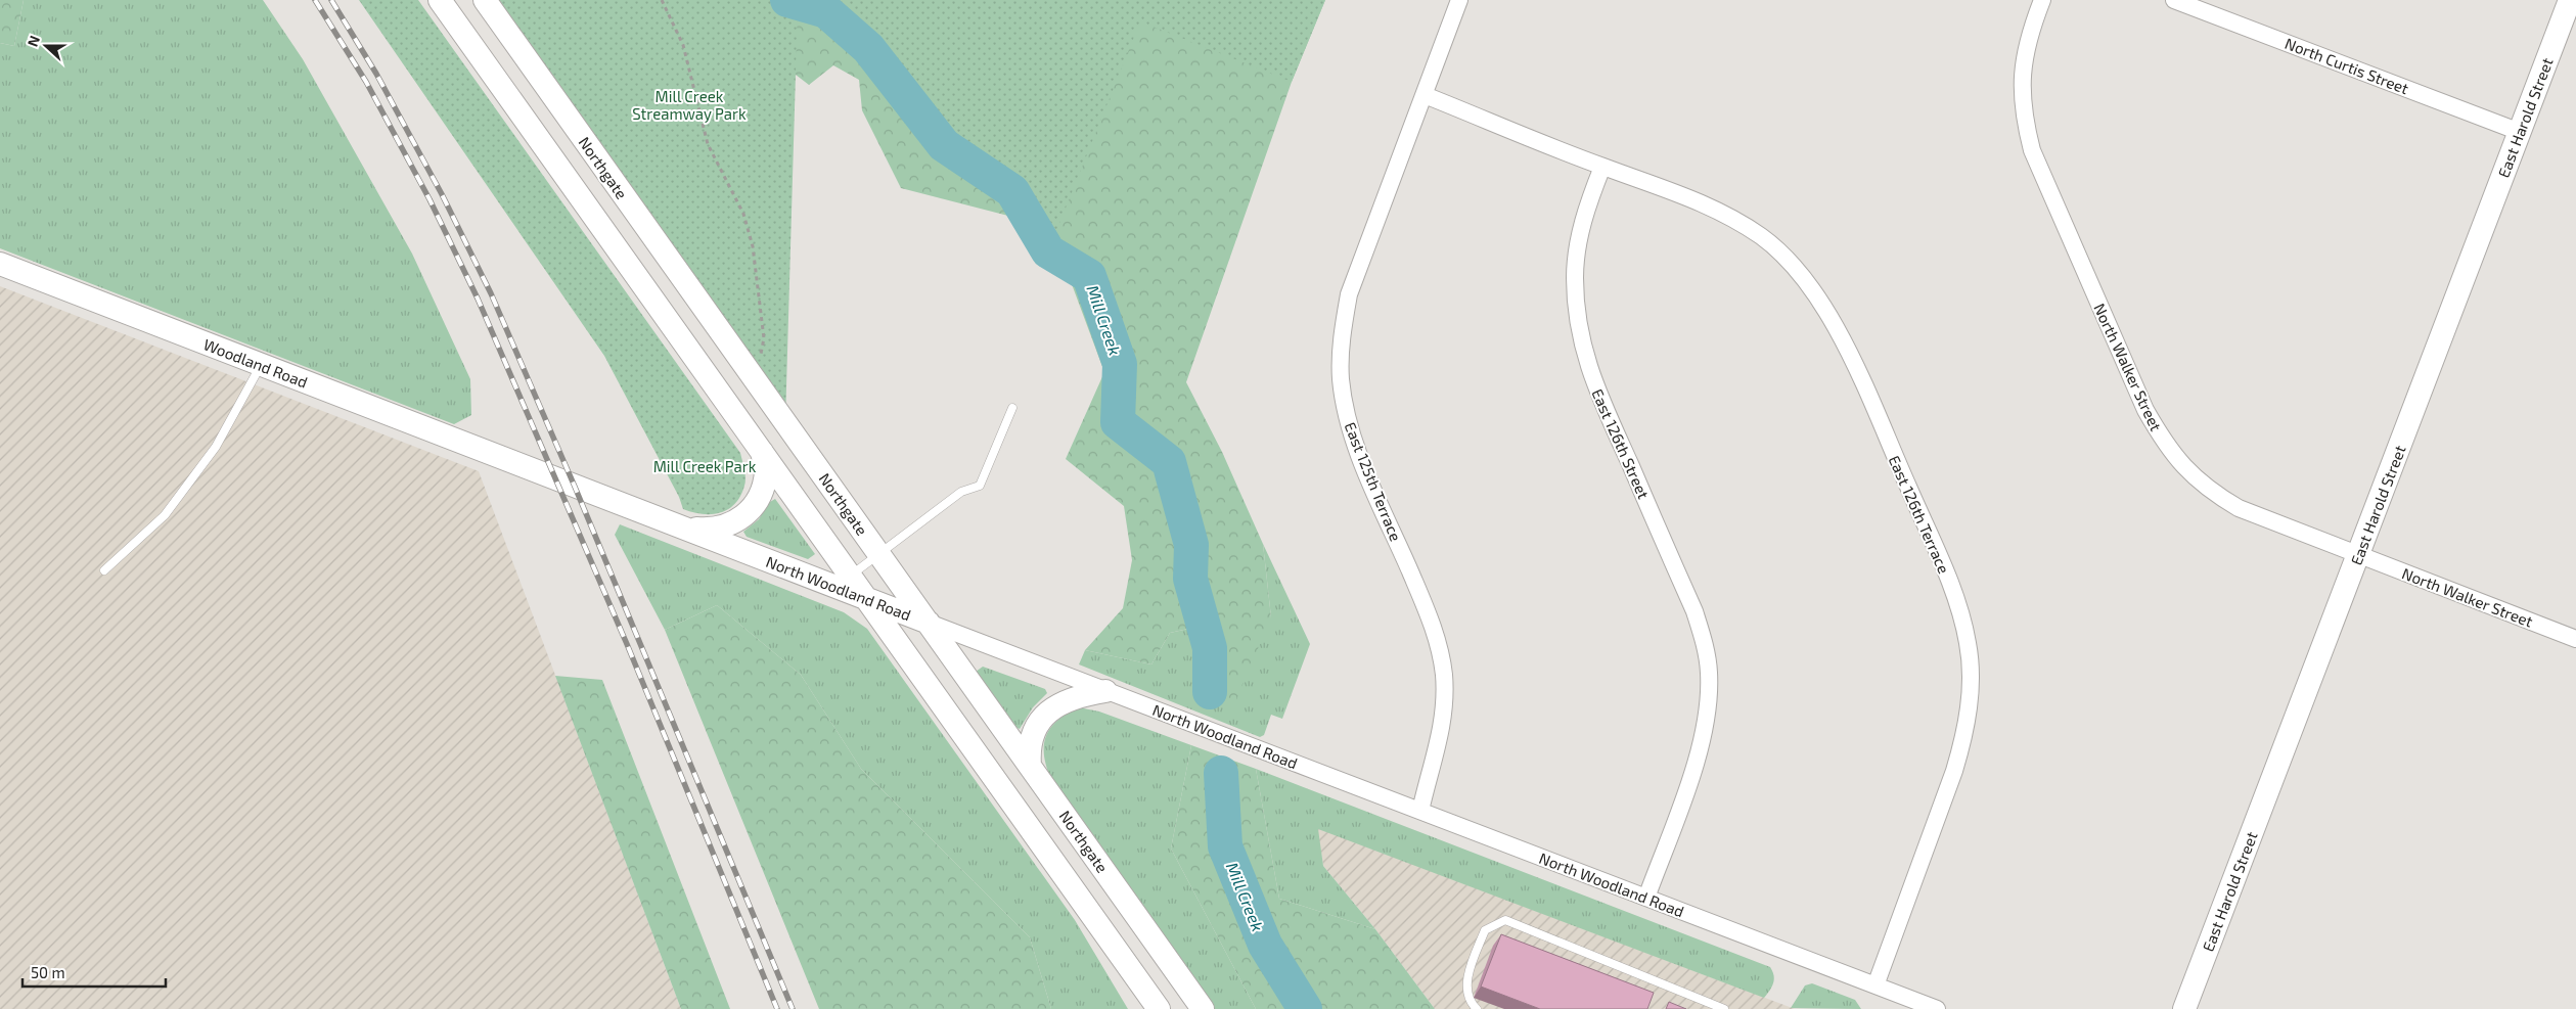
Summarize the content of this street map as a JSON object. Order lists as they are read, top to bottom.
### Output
{
  "streets": {
    "main road": [
      "East Harold Street",
      "Northgate",
      "Woodland Road",
      "North Woodland Road"
    ],
    "street": [
      "North Curtis Street",
      "North Walker Street",
      "East 126th Street",
      "East 125th Terrace",
      "East 126th Terrace"
    ]
  },
  "crossings": [
    ["North Curtis Street", "East Harold Street"],
    ["East Harold Street", "North Walker Street"],
    ["Northgate", "North Woodland Road"],
    ["Woodland Road", "North Woodland Road"],
    ["East 126th Street", "East 126th Terrace"],
    ["East 126th Street", "North Woodland Road"],
    ["East 125th Terrace", "North Woodland Road"],
    ["East 126th Terrace", "North Woodland Road"]
  ],
  "water": ["Mill Creek"],
  "parks": ["Mill Creek Streamway Park", "Mill Creek Park"],
  "scale_bar": "50 m",
  "north": "left"
}
